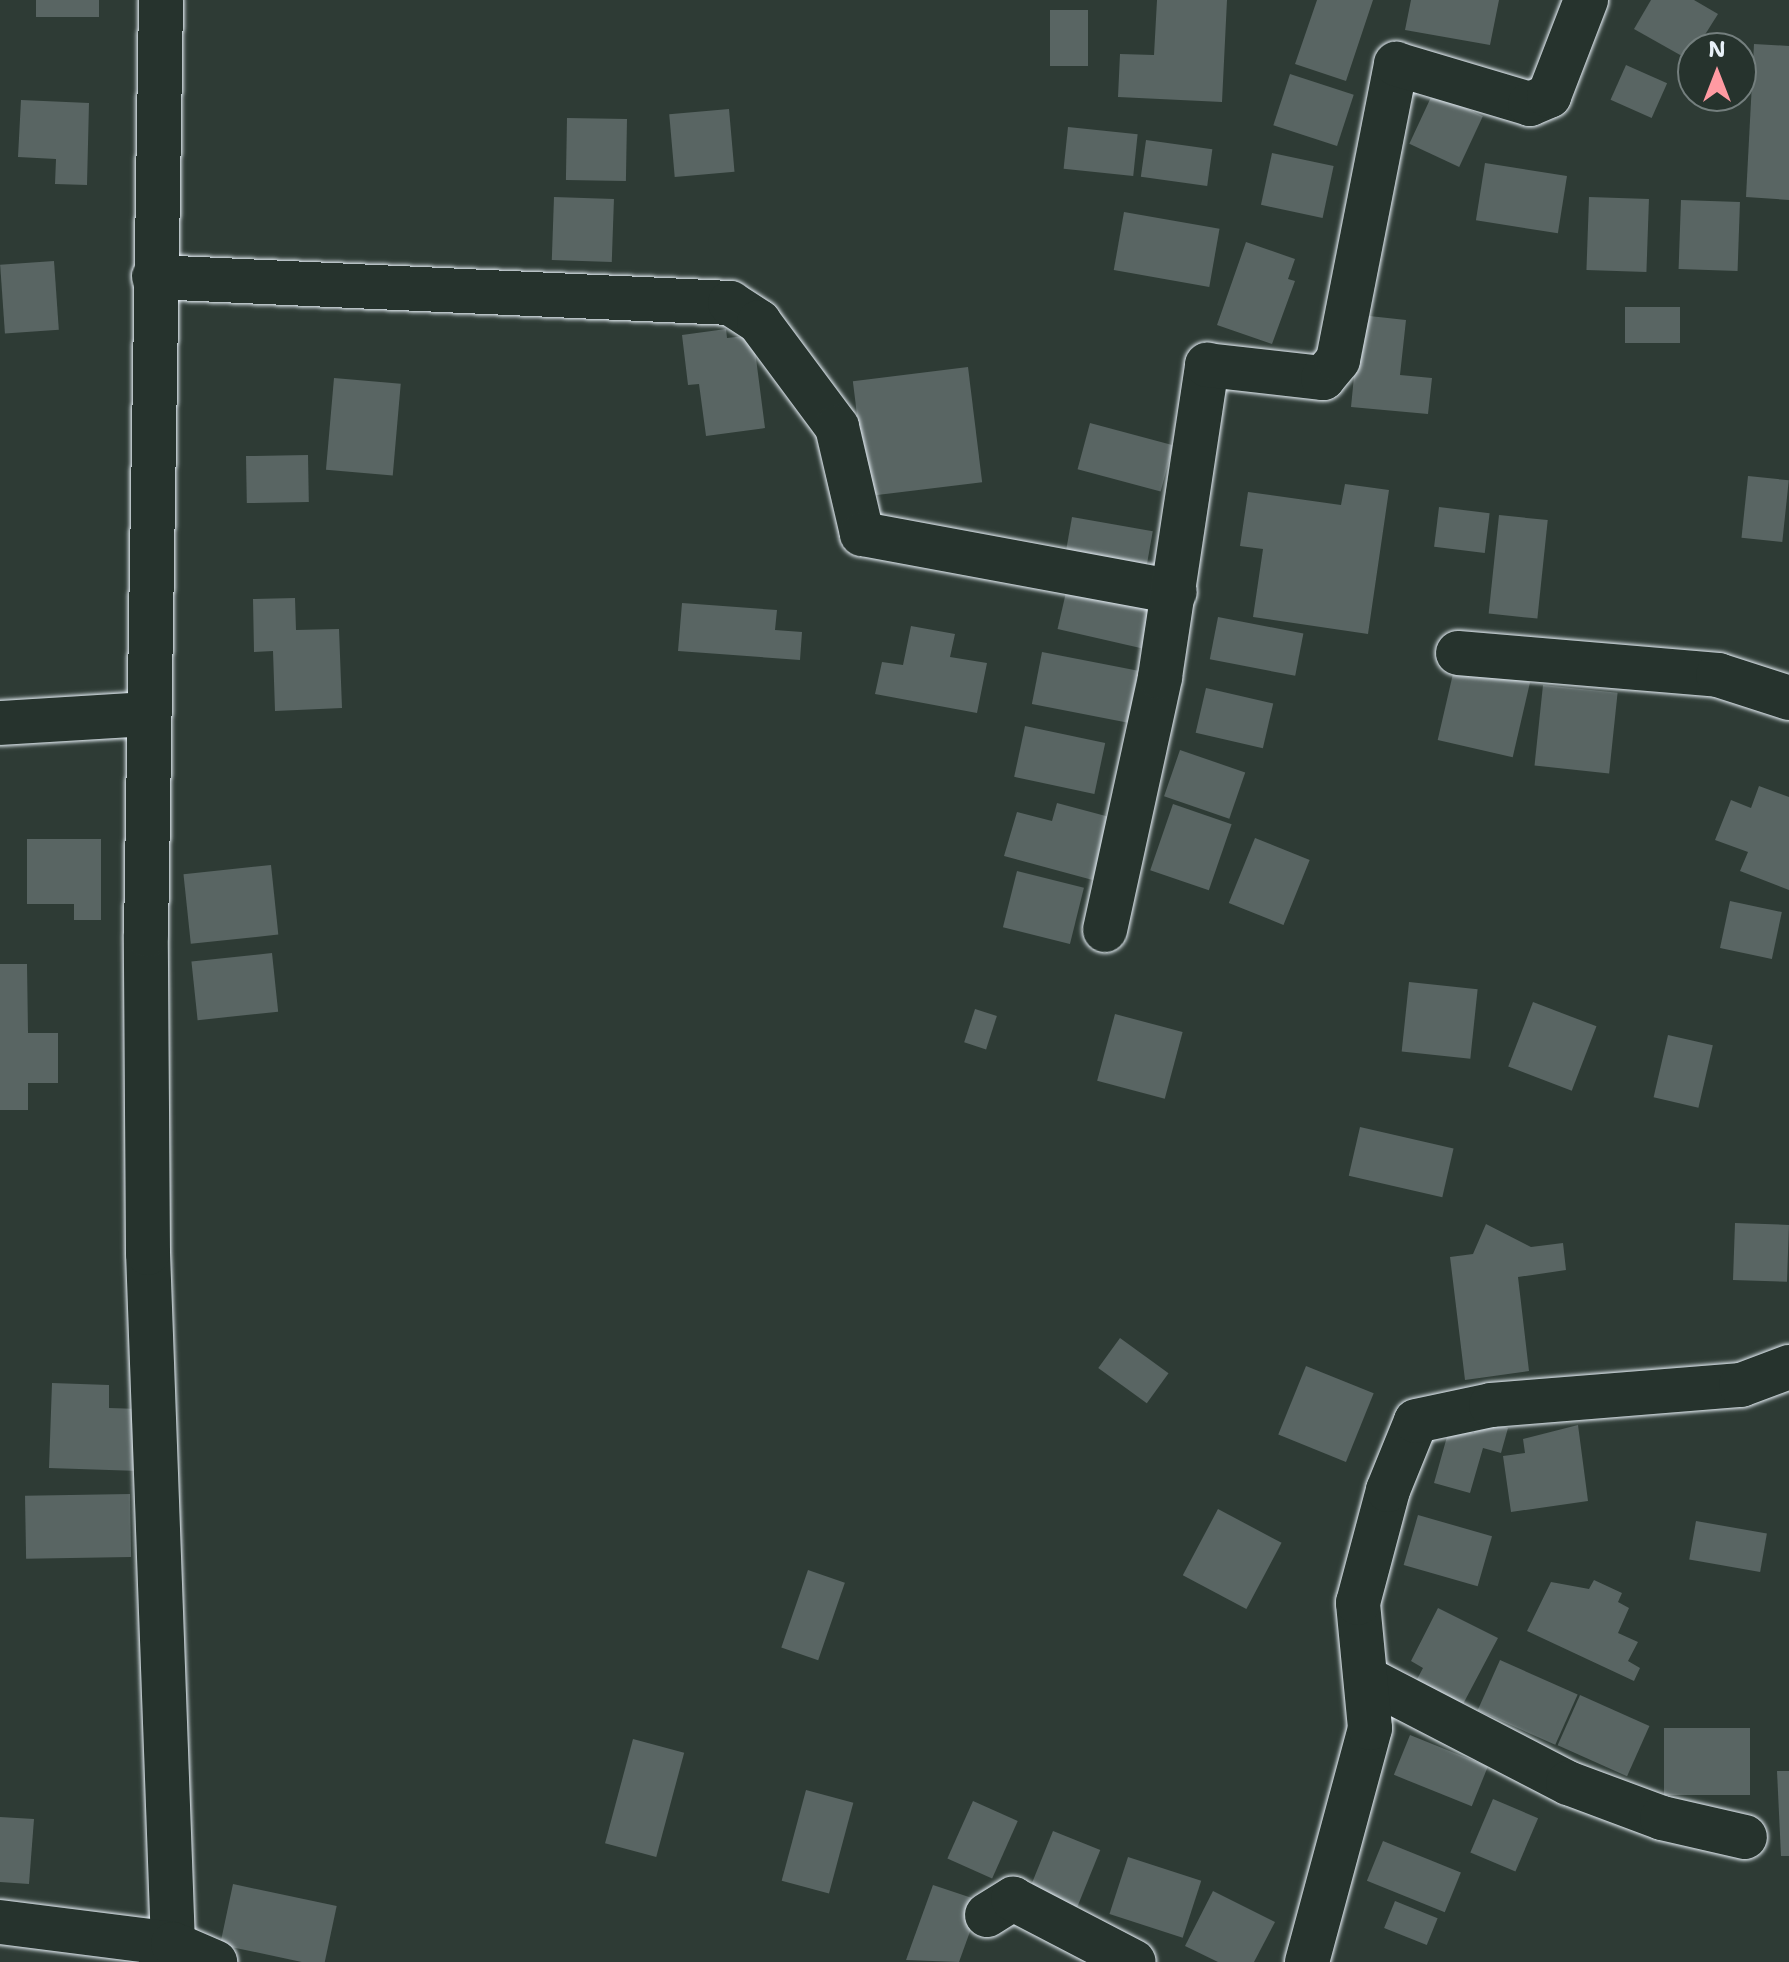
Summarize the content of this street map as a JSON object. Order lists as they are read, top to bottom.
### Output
{
  "north": "top"
}
